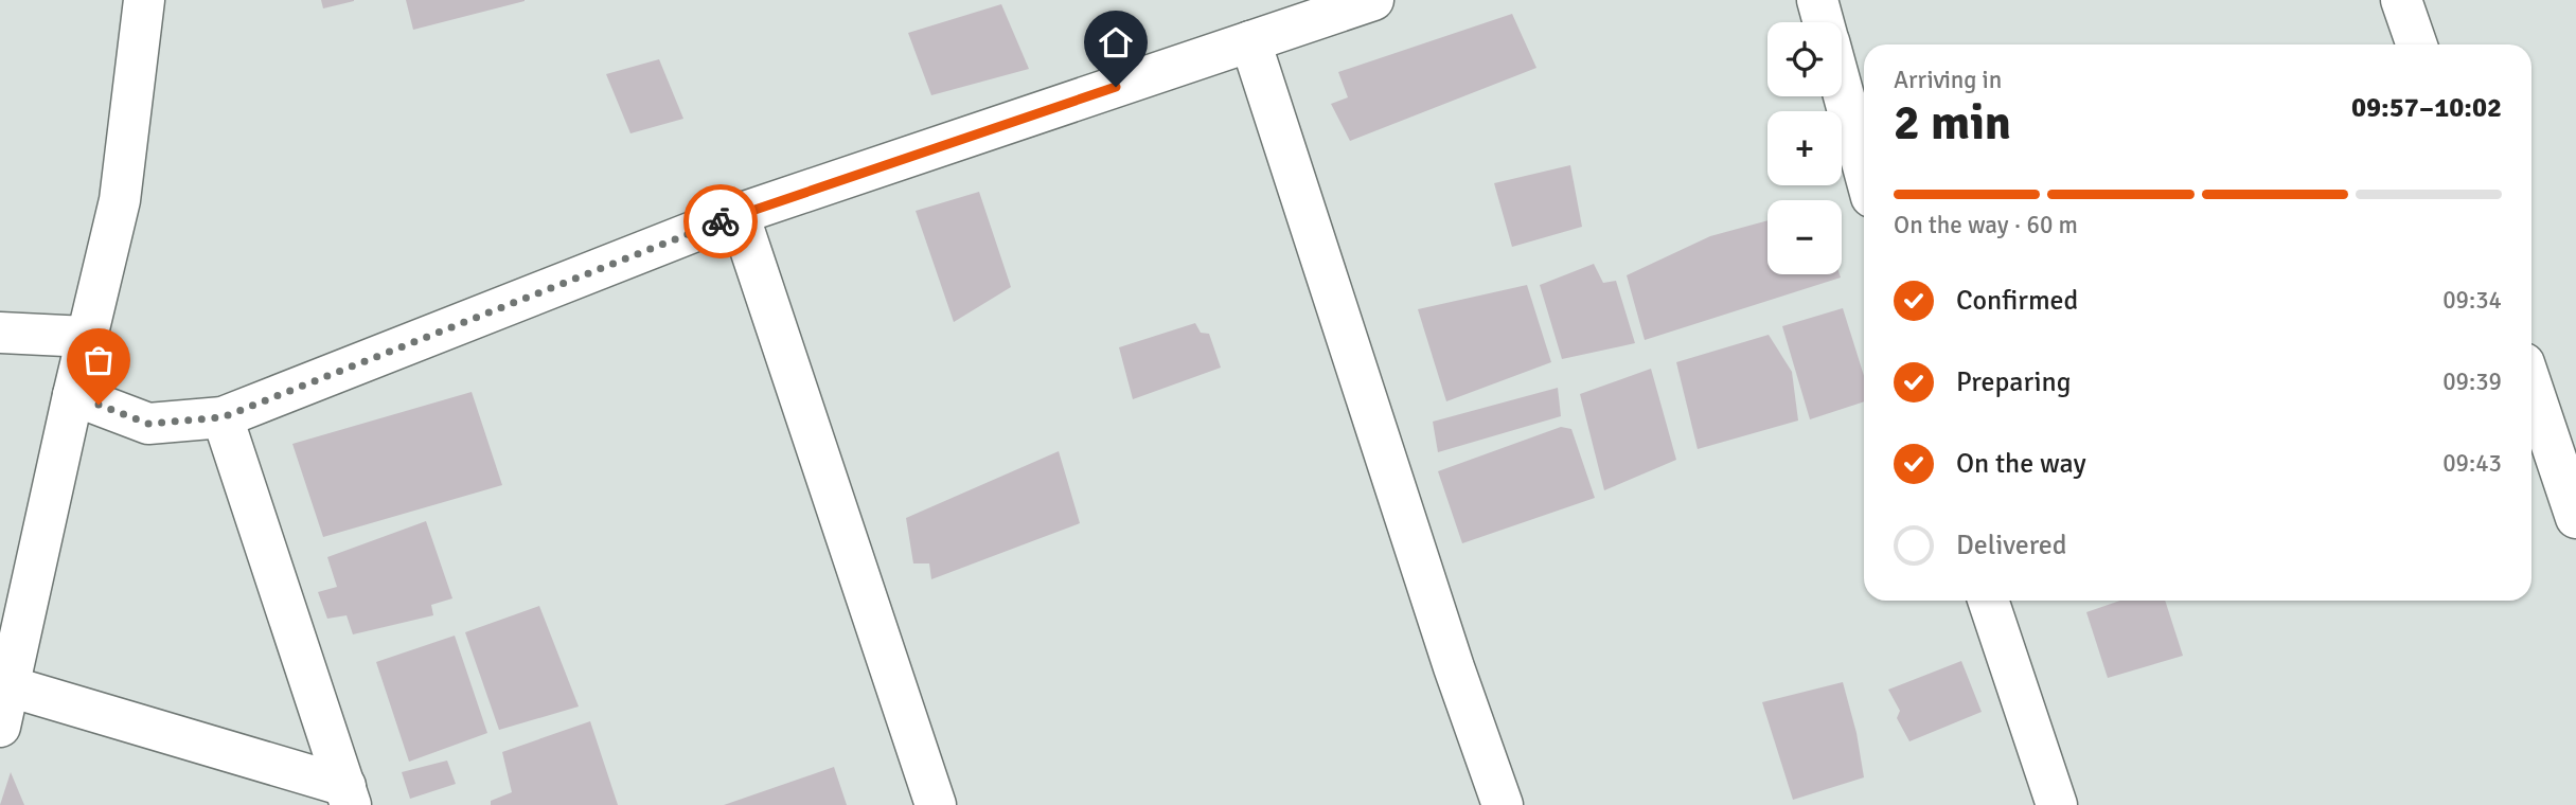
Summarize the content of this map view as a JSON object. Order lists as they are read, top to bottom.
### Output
{
  "page": {
    "map_buttons": ["+", "−"],
    "heading": ["2 min", "Arriving in", "09:57–10:02"],
    "bar": "On the way · 60 m",
    "list": [
      ["Confirmed", "09:34"],
      ["Preparing", "09:39"],
      ["On the way", "09:43"],
      "Delivered"
    ]
  }
}
